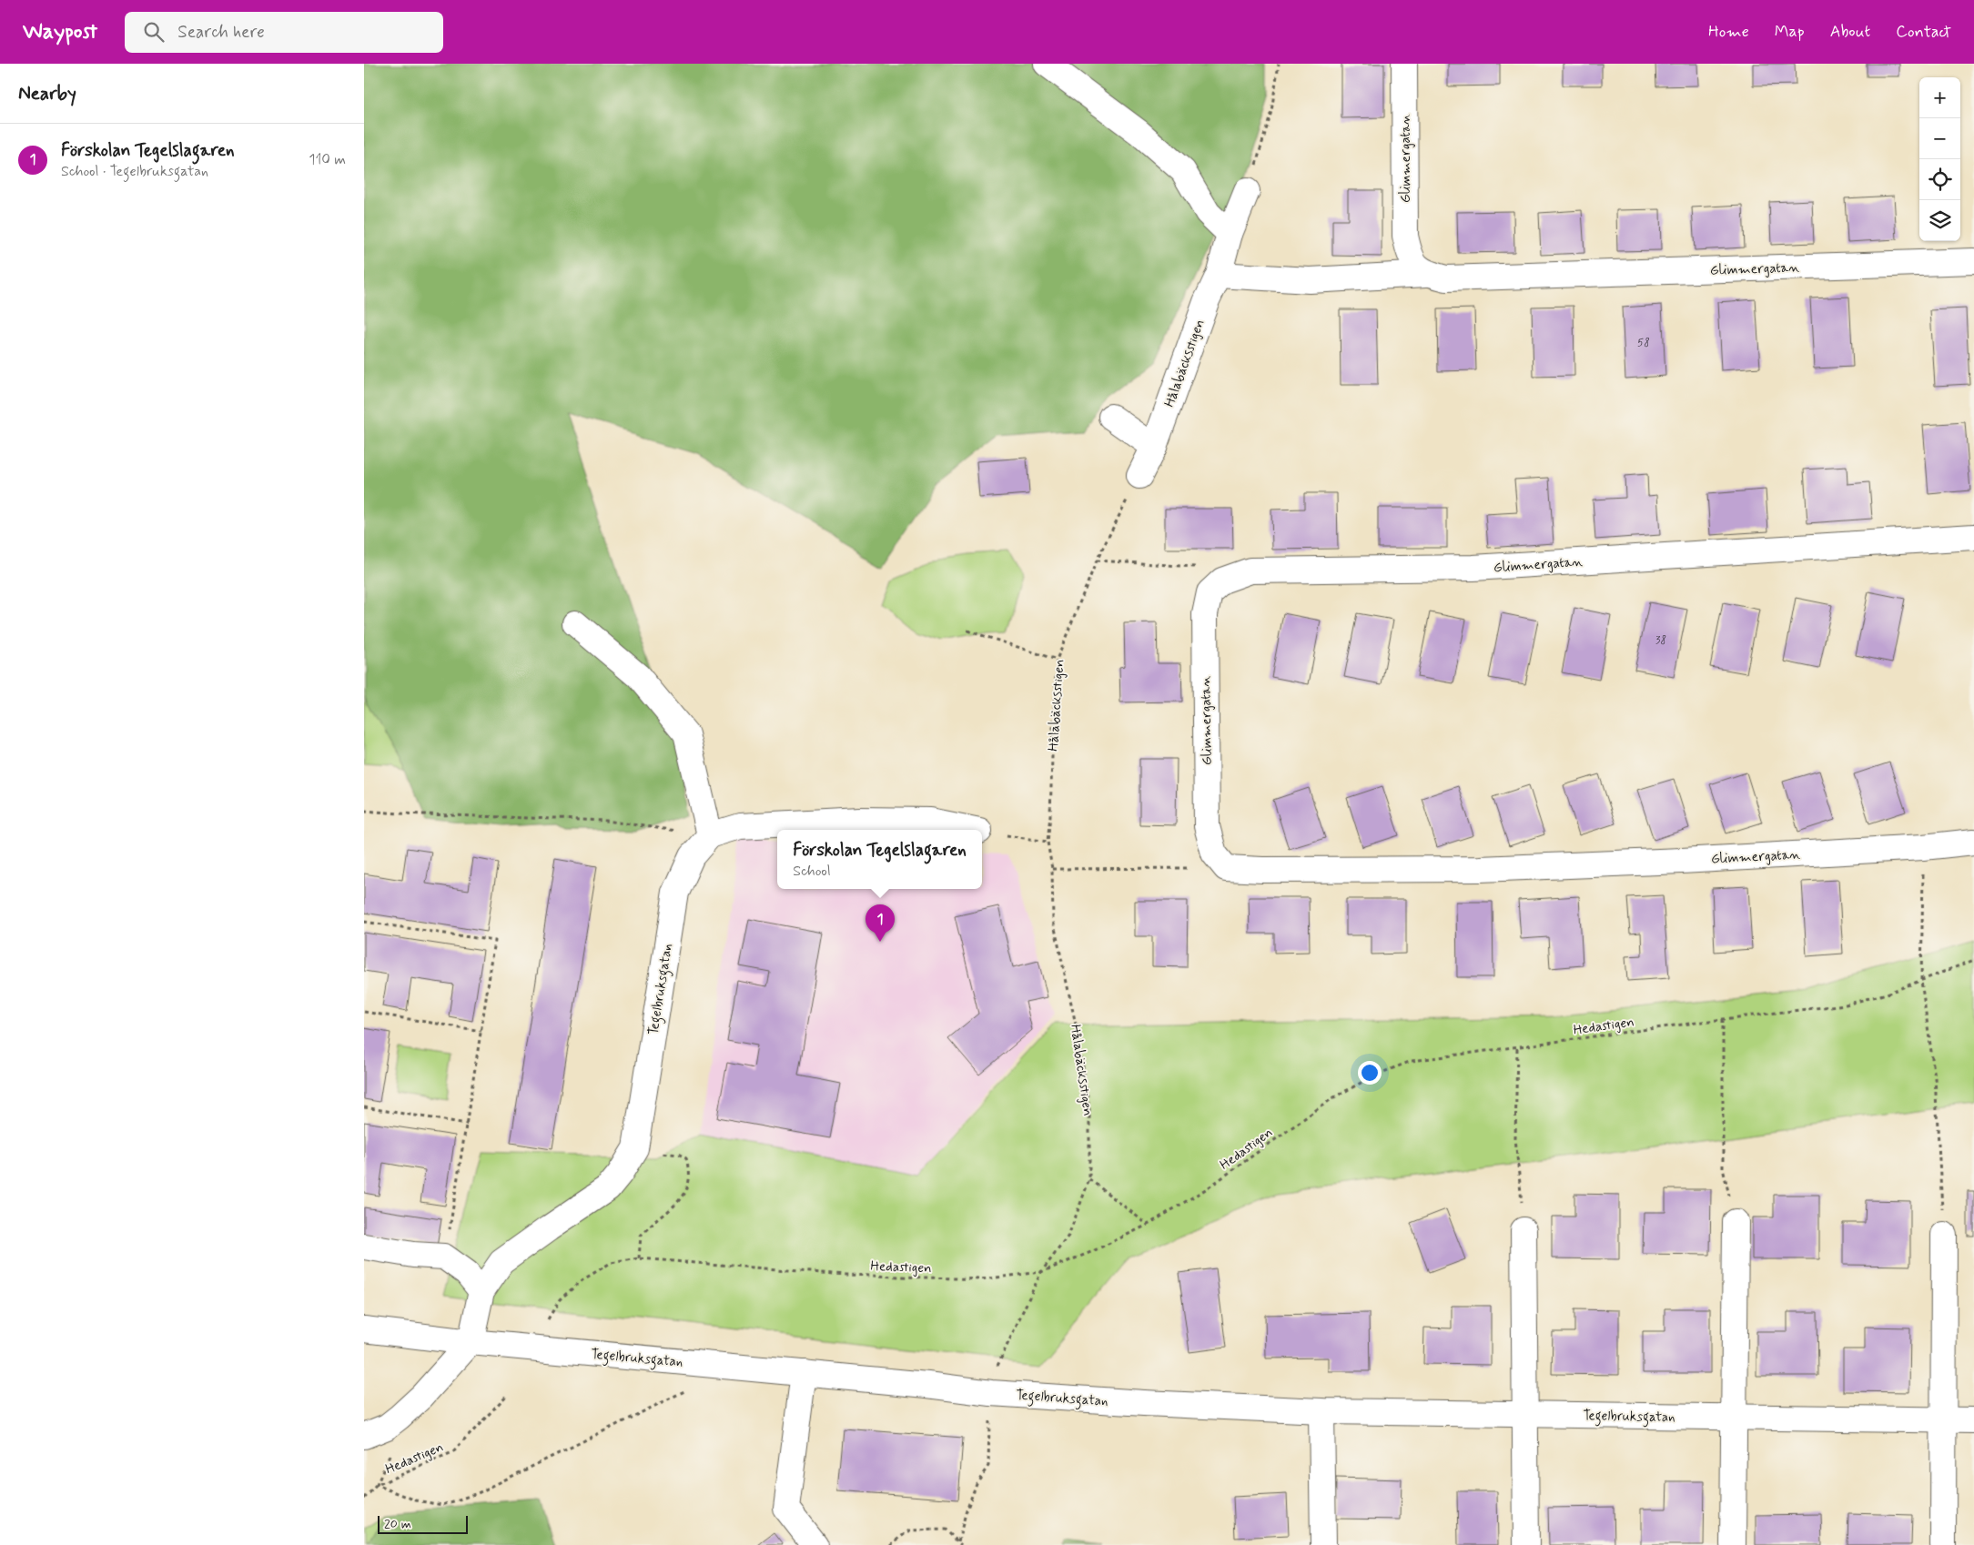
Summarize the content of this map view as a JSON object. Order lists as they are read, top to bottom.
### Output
{
  "streets": {
    "street": ["Glimmergatan", "Hålabäcksstigen", "Tegelbruksgatan"],
    "path": ["Hedastigen"]
  },
  "crossings": [
    ["Glimmergatan", "Hålabäcksstigen"],
    ["Hålabäcksstigen", "Tegelbruksgatan"],
    ["Hålabäcksstigen", "Hedastigen"]
  ],
  "house_numbers": ["58", "38"],
  "scale_bar": "20 m",
  "page": {
    "header": "Waypost",
    "search": "Search here",
    "nav": [
      "Home",
      "Map",
      "About",
      "Contact"
    ],
    "heading": "Nearby",
    "map_buttons": ["+", "−"],
    "list": [
      {
        "mark": "1",
        "name": "Förskolan Tegelslagaren",
        "note": "School · Tegelbruksgatan",
        "value": "110 m"
      }
    ],
    "popup": ["Förskolan Tegelslagaren", "School"],
    "pins": "1",
    "scale": "20 m"
  }
}
